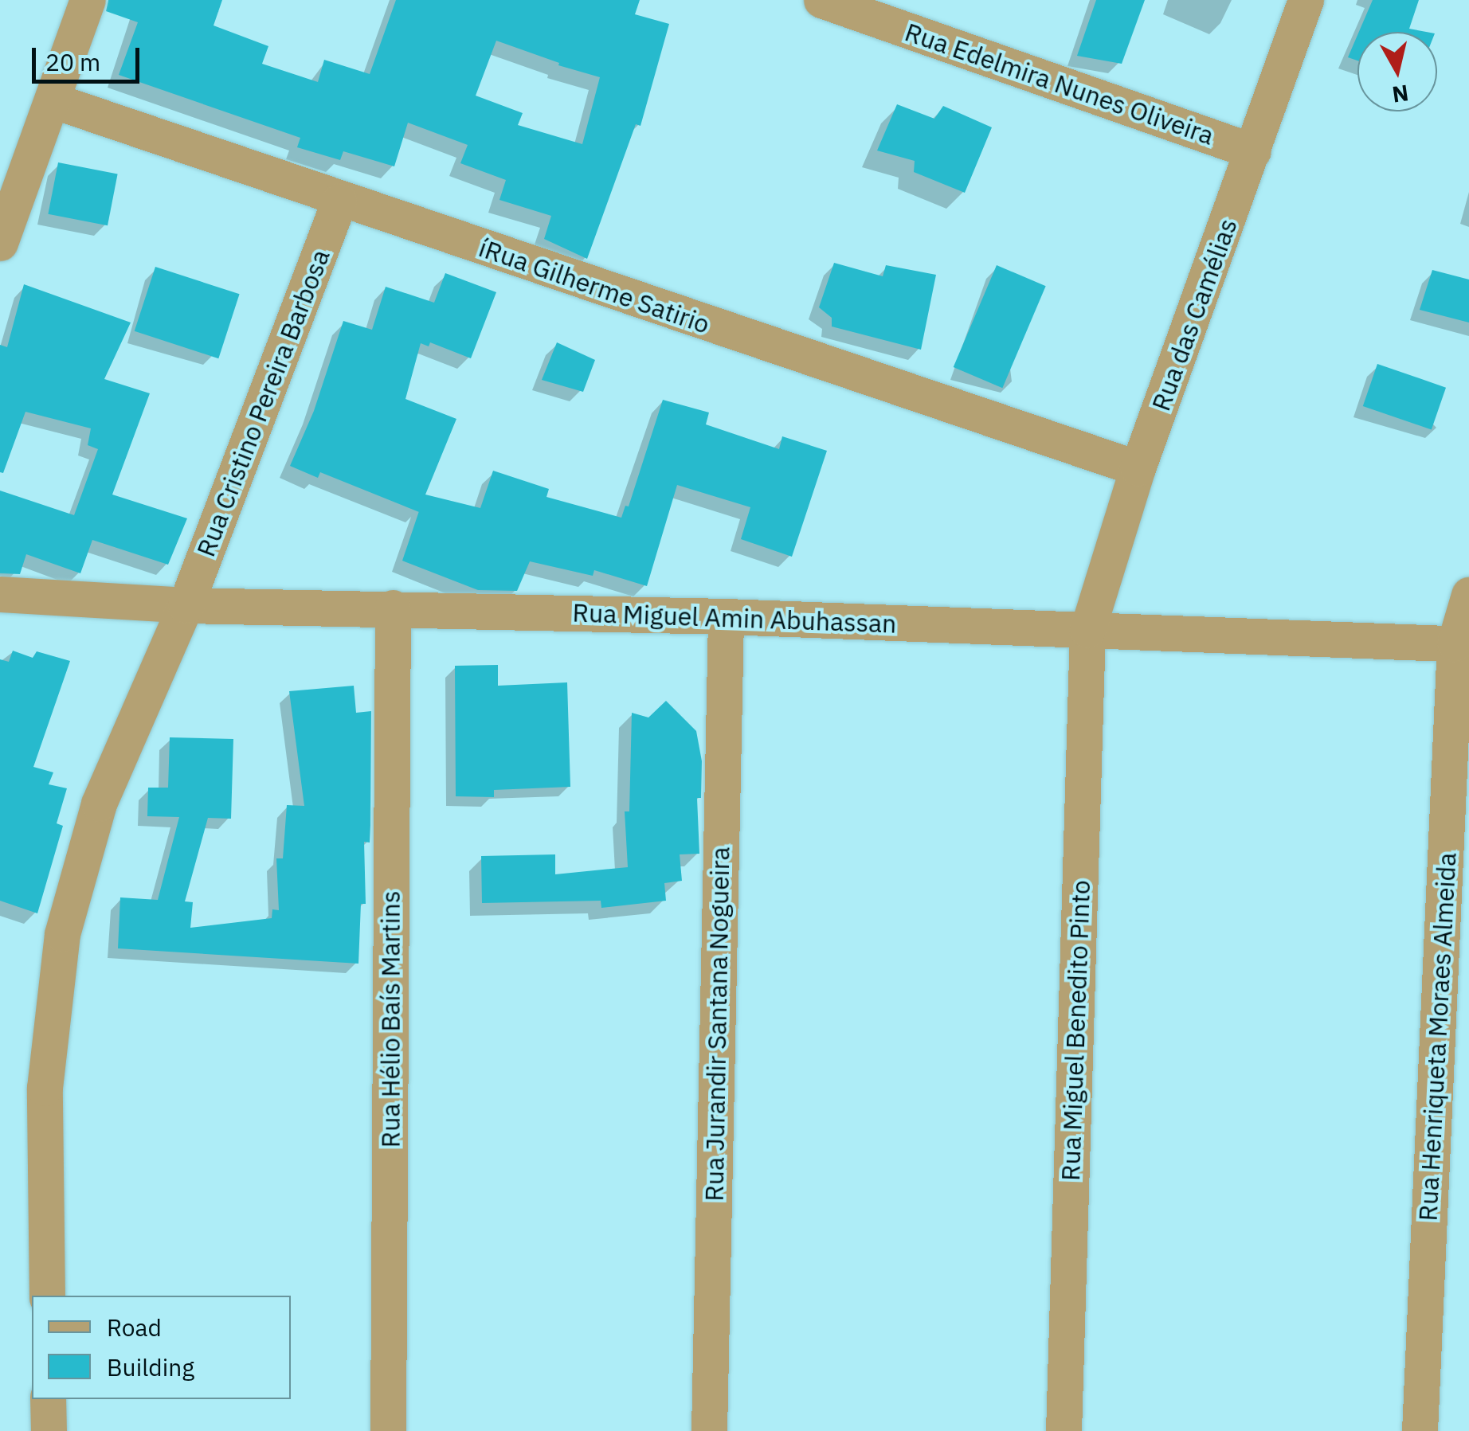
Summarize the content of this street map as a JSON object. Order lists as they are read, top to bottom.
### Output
{
  "streets": {
    "street": [
      "Rua Edelmira Nunes Oliveira",
      "íRua Gilherme Satirio",
      "Rua das Camélias",
      "Rua Cristino Pereira Barbosa",
      "Rua Miguel Amin Abuhassan",
      "Rua Hélio Baís Martins",
      "Rua Jurandir Santana Nogueira",
      "Rua Miguel Benedito Pinto",
      "Rua Henriqueta Moraes Almeida"
    ]
  },
  "crossings": [
    ["Rua Edelmira Nunes Oliveira", "Rua das Camélias"],
    ["íRua Gilherme Satirio", "Rua das Camélias"],
    ["íRua Gilherme Satirio", "Rua Cristino Pereira Barbosa"],
    ["Rua das Camélias", "Rua Miguel Amin Abuhassan"],
    ["Rua das Camélias", "Rua Miguel Benedito Pinto"],
    ["Rua Cristino Pereira Barbosa", "Rua Miguel Amin Abuhassan"],
    ["Rua Miguel Amin Abuhassan", "Rua Hélio Baís Martins"],
    ["Rua Miguel Amin Abuhassan", "Rua Jurandir Santana Nogueira"],
    ["Rua Miguel Amin Abuhassan", "Rua Miguel Benedito Pinto"],
    ["Rua Miguel Amin Abuhassan", "Rua Henriqueta Moraes Almeida"]
  ],
  "legend": ["Road", "Building"],
  "scale_bar": "20 m",
  "north": "bottom"
}
